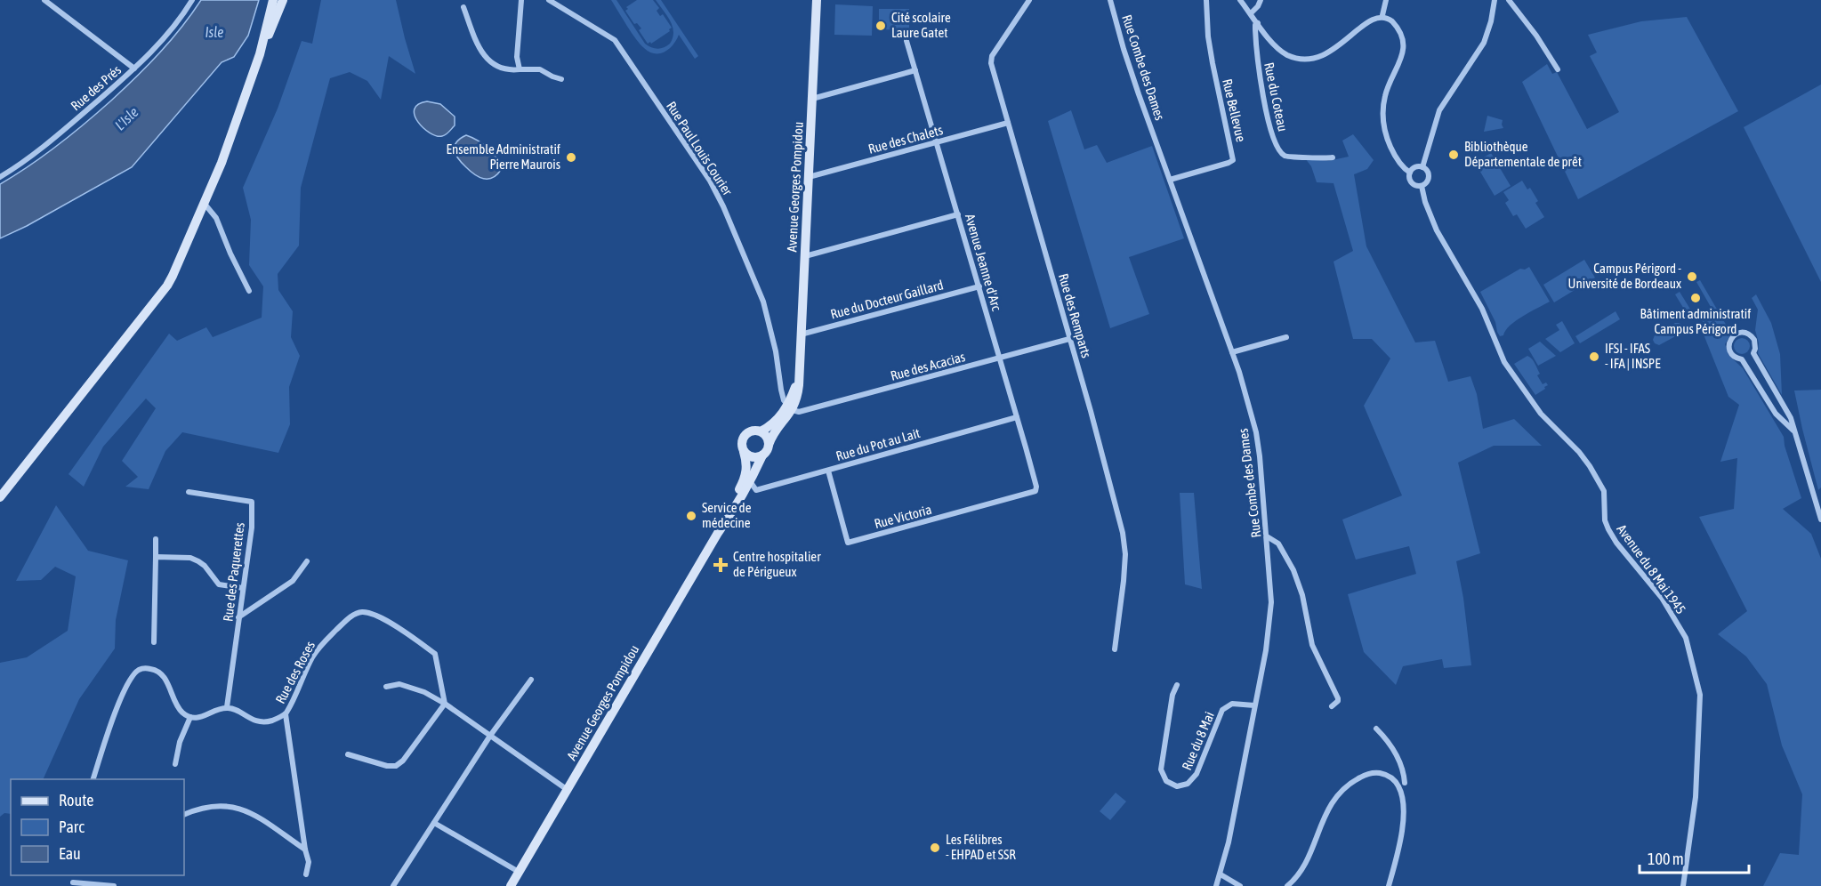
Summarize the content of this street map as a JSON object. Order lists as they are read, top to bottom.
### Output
{
  "streets": {
    "main road": ["Avenue Georges Pompidou"],
    "street": [
      "Rue Combe des Dames",
      "Rue des Prés",
      "Rue du Coteau",
      "Rue Bellevue",
      "Rue des Chalets",
      "Rue Paul Louis Courier",
      "Avenue Jeanne d'Arc",
      "Rue du Docteur Gaillard",
      "Rue des Remparts",
      "Rue des Acacias",
      "Rue du Pot au Lait",
      "Rue Victoria",
      "Avenue du 8 Mai 1945",
      "Rue des Paquerettes",
      "Rue des Roses",
      "Rue du 8 Mai"
    ]
  },
  "crossings": [
    ["Rue Combe des Dames", "Rue Bellevue"],
    ["Rue Combe des Dames", "Rue du 8 Mai"],
    ["Rue des Chalets", "Avenue Georges Pompidou"],
    ["Rue des Chalets", "Avenue Jeanne d'Arc"],
    ["Rue des Chalets", "Rue des Remparts"],
    ["Rue Paul Louis Courier", "Avenue Georges Pompidou"],
    ["Rue Paul Louis Courier", "Rue des Acacias"],
    ["Avenue Georges Pompidou", "Rue du Docteur Gaillard"],
    ["Avenue Georges Pompidou", "Rue des Acacias"],
    ["Avenue Georges Pompidou", "Rue du Pot au Lait"],
    ["Avenue Jeanne d'Arc", "Rue du Docteur Gaillard"],
    ["Avenue Jeanne d'Arc", "Rue des Acacias"],
    ["Avenue Jeanne d'Arc", "Rue du Pot au Lait"],
    ["Avenue Jeanne d'Arc", "Rue Victoria"],
    ["Rue des Remparts", "Rue des Acacias"],
    ["Rue du Pot au Lait", "Rue Victoria"],
    ["Rue des Paquerettes", "Rue des Roses"]
  ],
  "water": ["Isle", "L'Isle"],
  "places": {
    "other": [
      "Cité scolaire Laure Gatet",
      "Bibliothèque Départementale de prêt",
      "Ensemble Administratif Pierre Maurois",
      "Campus Périgord - Université de Bordeaux",
      "Bâtiment administratif Campus Périgord",
      "IFSI - IFAS - IFA | INSPE",
      "Service de médecine",
      "Les Félibres - EHPAD et SSR"
    ],
    "health": ["Centre hospitalier de Périgueux"]
  },
  "legend": ["Route", "Parc", "Eau"],
  "scale_bar": "100 m"
}
